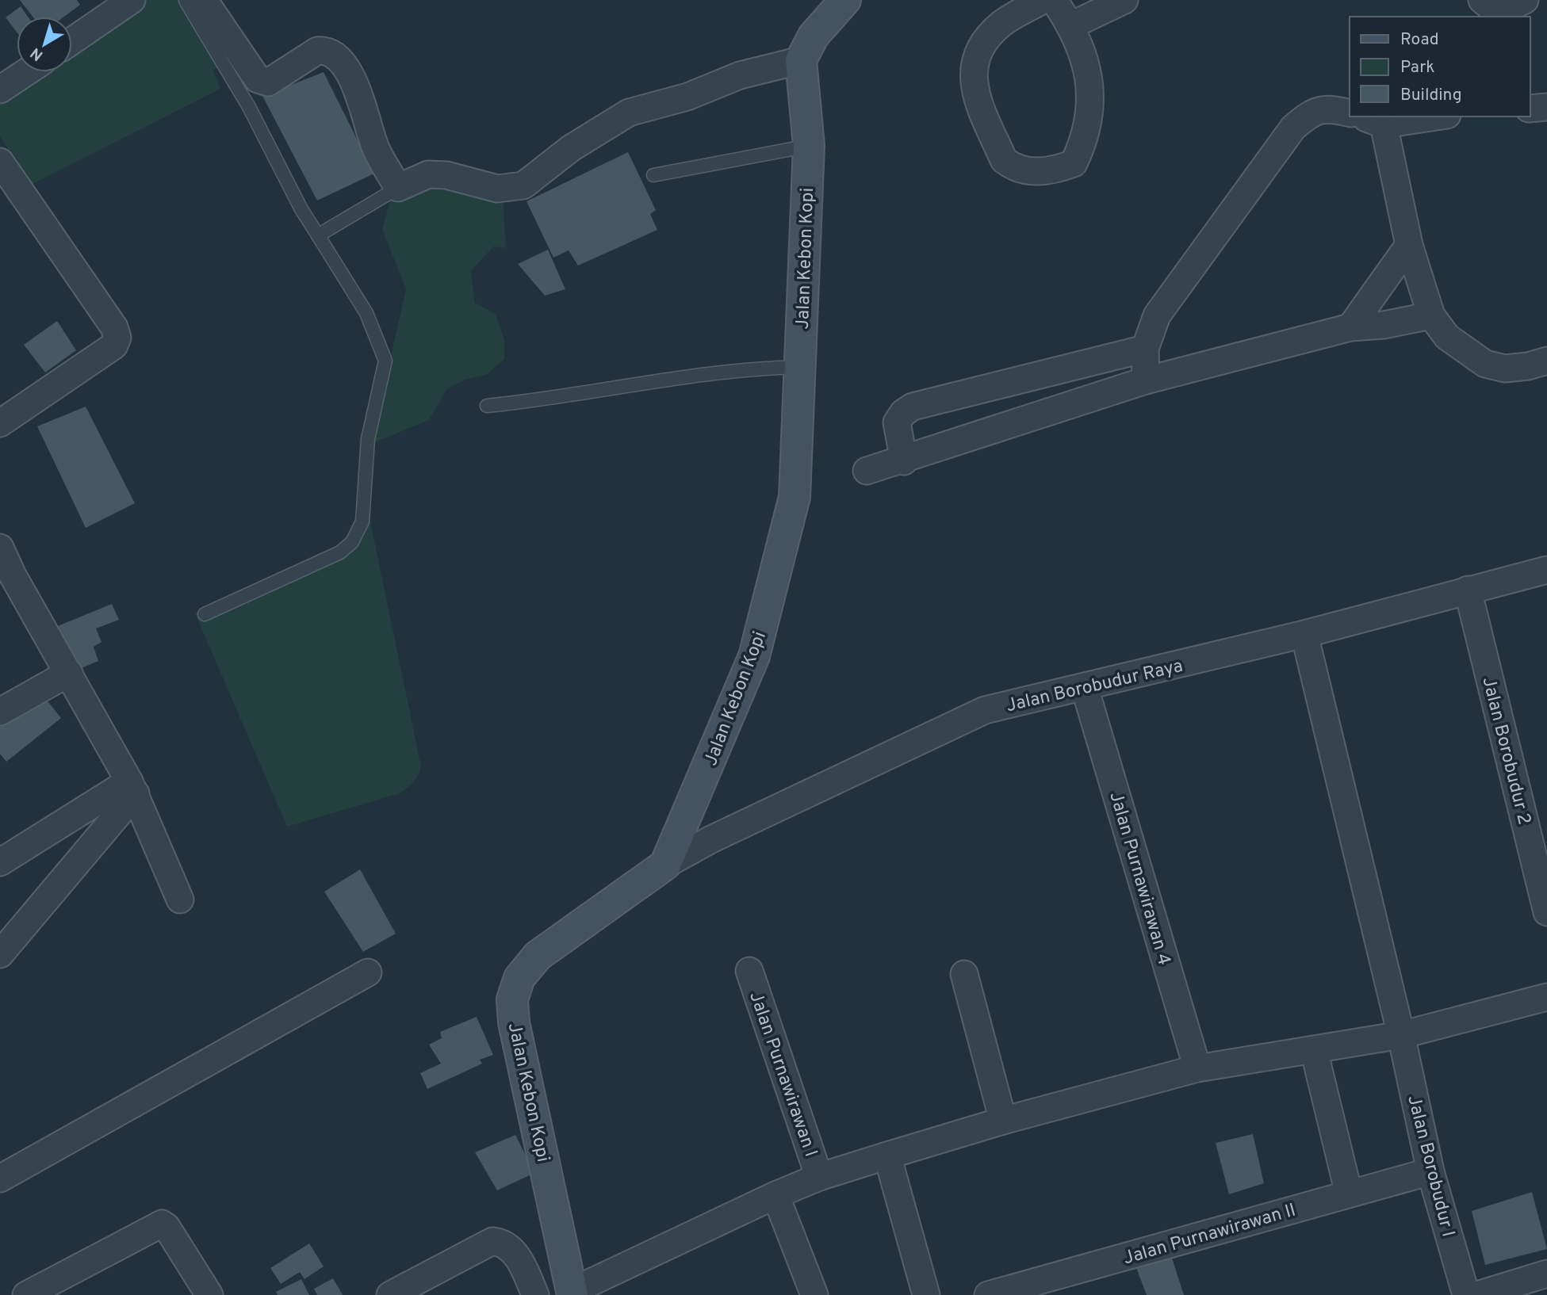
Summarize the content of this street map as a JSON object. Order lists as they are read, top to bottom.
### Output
{
  "streets": {
    "main road": ["Jalan Kebon Kopi"],
    "street": [
      "Jalan Borobudur Raya",
      "Jalan Borobudur 2",
      "Jalan Purnawirawan 4",
      "Jalan Purnawirawan I",
      "Jalan Borobudur I",
      "Jalan Purnawirawan II"
    ]
  },
  "crossings": [
    ["Jalan Kebon Kopi", "Jalan Borobudur Raya"],
    ["Jalan Borobudur Raya", "Jalan Borobudur 2"],
    ["Jalan Borobudur Raya", "Jalan Purnawirawan 4"],
    ["Jalan Borobudur Raya", "Jalan Borobudur I"],
    ["Jalan Borobudur I", "Jalan Purnawirawan II"]
  ],
  "legend": ["Road", "Park", "Building"],
  "north": "bottom left"
}
